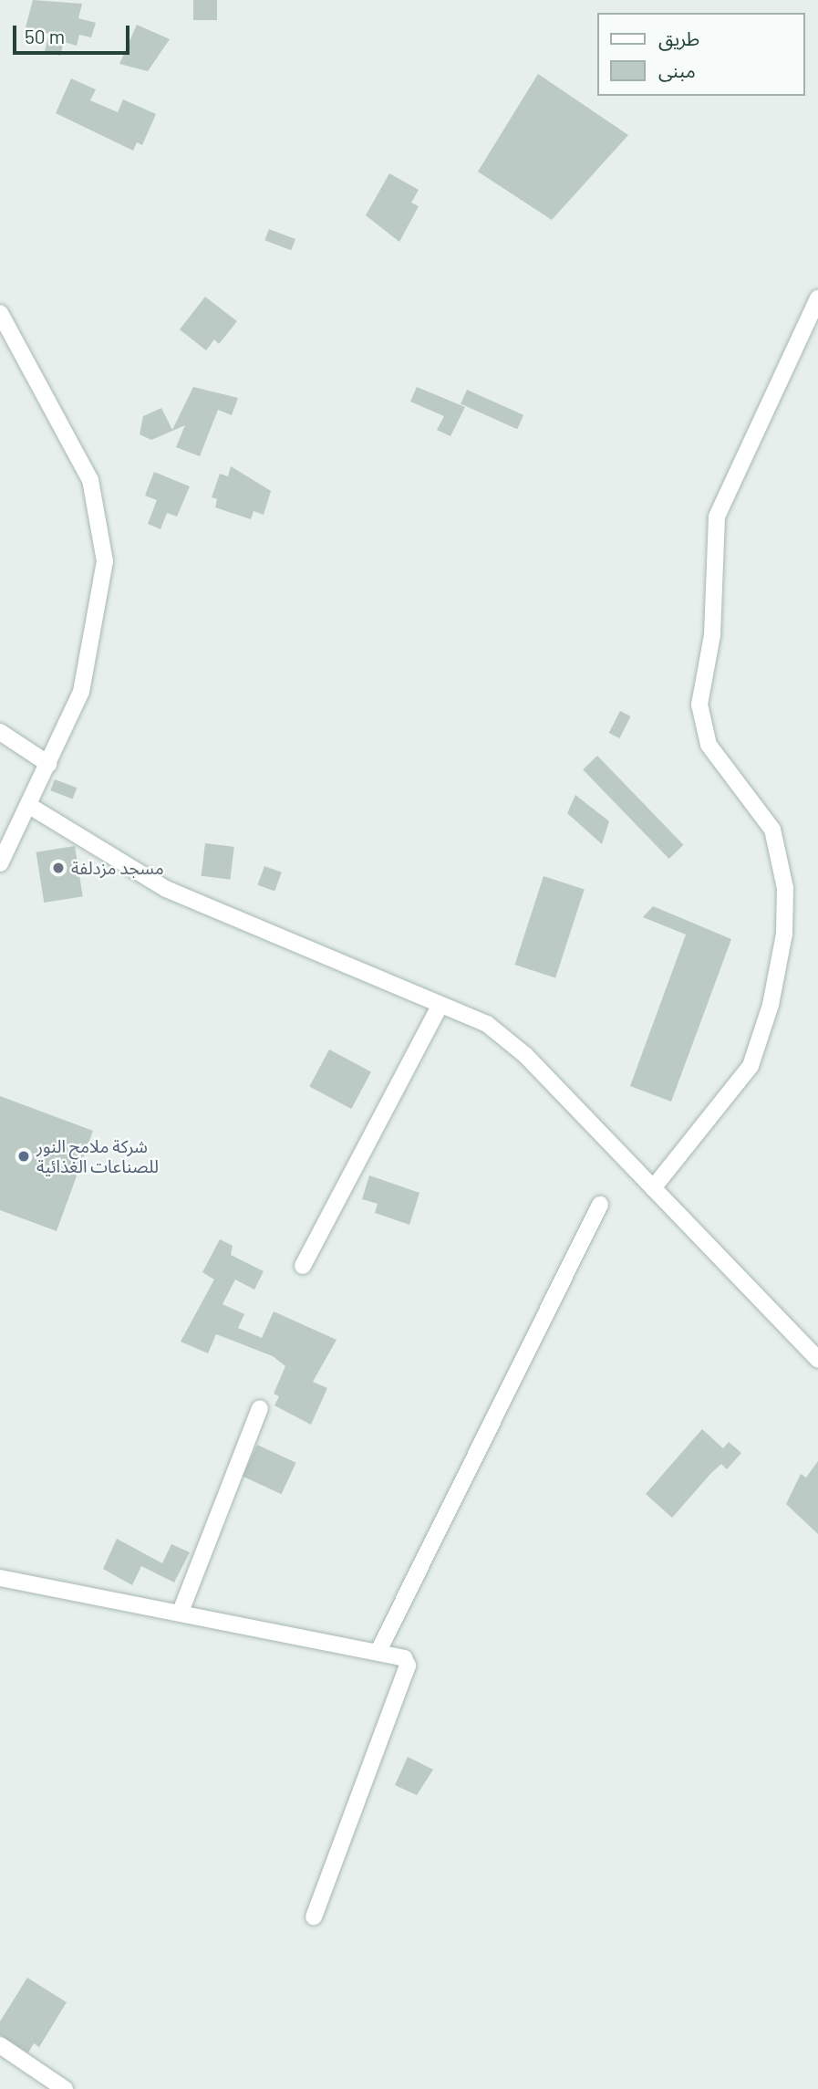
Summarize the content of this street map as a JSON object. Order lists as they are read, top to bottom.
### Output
{
  "places": ["مسجد مزدلفة", "شركة ملامح النور للصناعات الغذائية"],
  "legend": ["طريق", "مبنى"],
  "scale_bar": "50 m"
}
